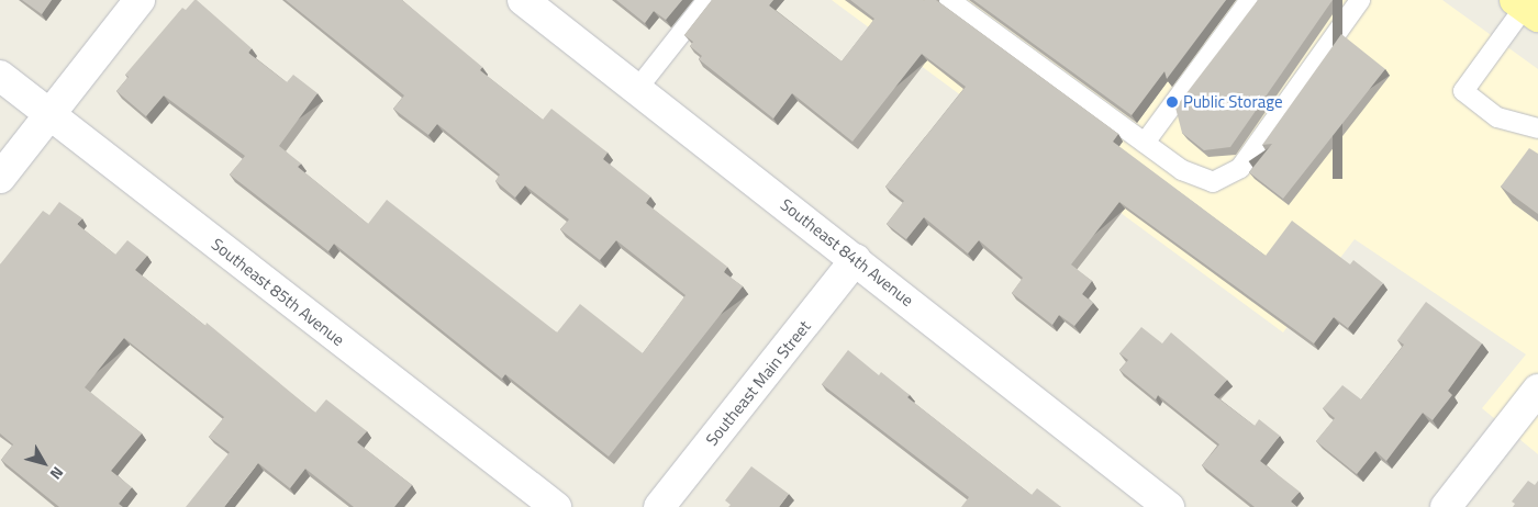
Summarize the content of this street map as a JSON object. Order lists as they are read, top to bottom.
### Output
{
  "streets": {
    "street": ["Southeast 84th Avenue", "Southeast 85th Avenue", "Southeast Main Street"]
  },
  "crossings": [
    ["Southeast 84th Avenue", "Southeast Main Street"]
  ],
  "places": ["Public Storage"],
  "north": "bottom right"
}
